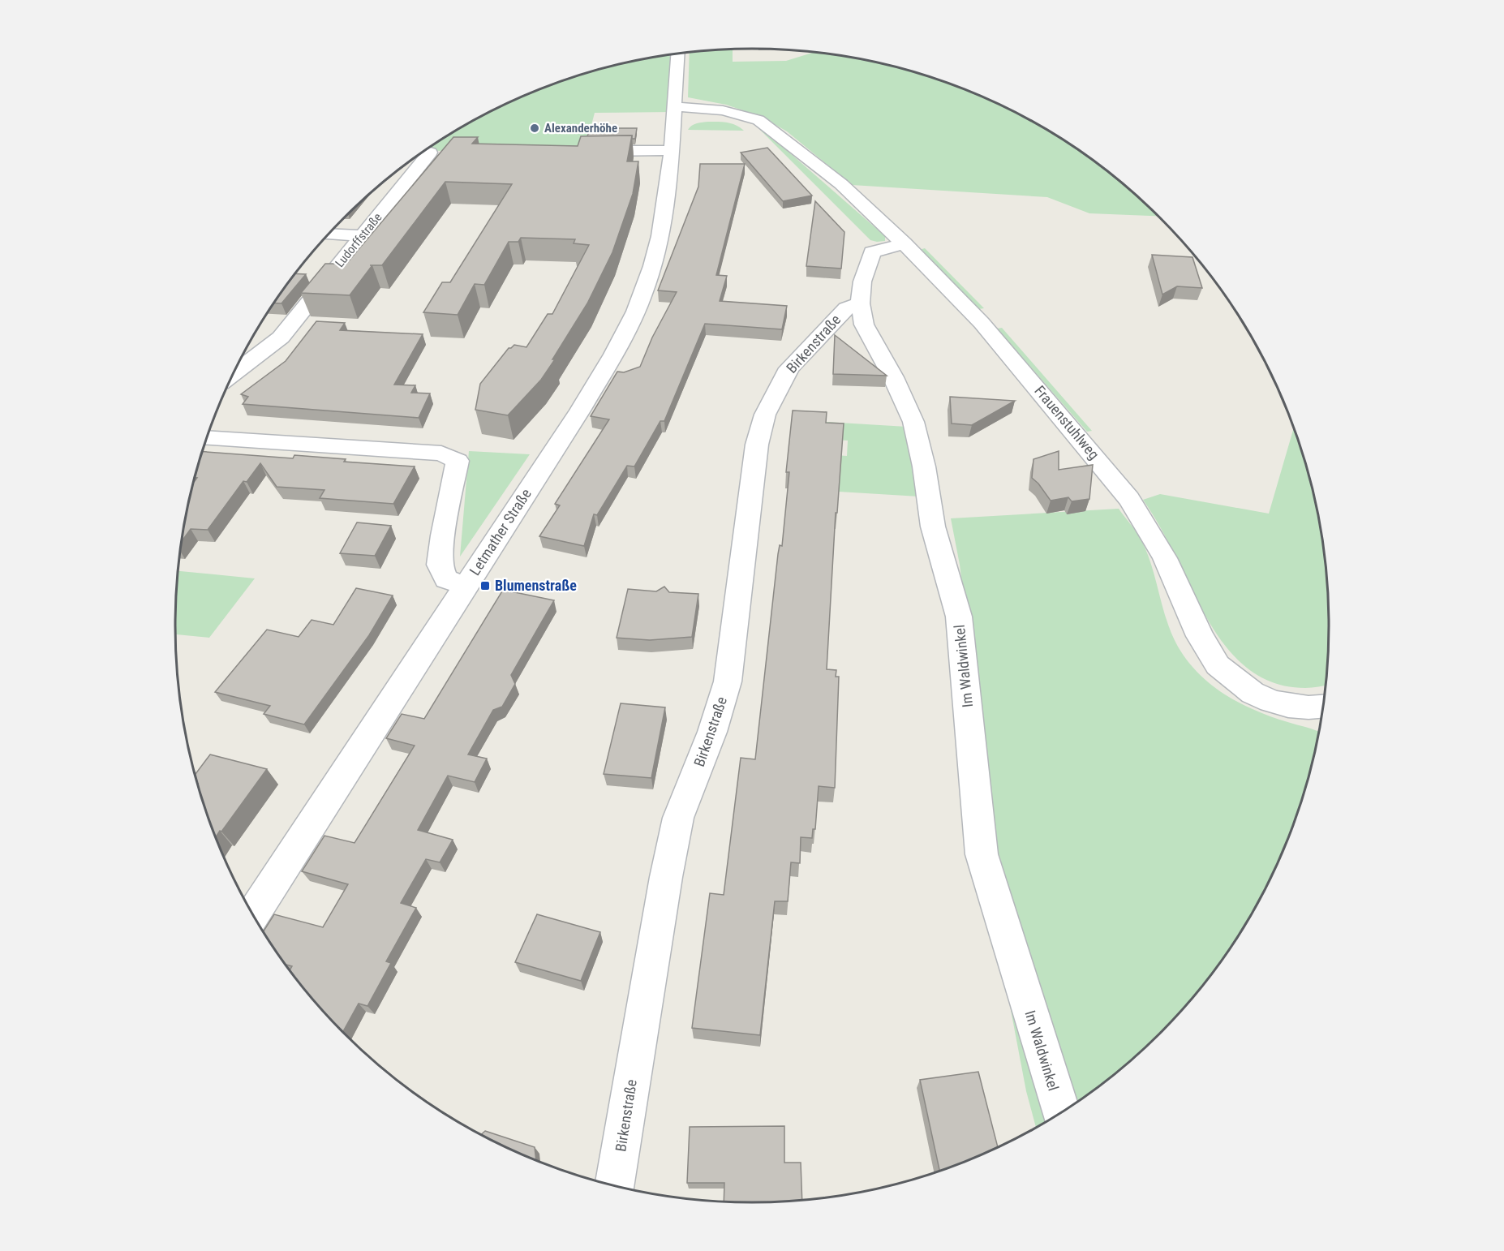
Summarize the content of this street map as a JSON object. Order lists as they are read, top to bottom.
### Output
{
  "streets": {
    "street": [
      "Ludorffstraße",
      "Birkenstraße",
      "Frauenstuhlweg",
      "Letmather Straße",
      "Im Waldwinkel"
    ]
  },
  "crossings": [
    ["Birkenstraße", "Im Waldwinkel"],
    ["Frauenstuhlweg", "Letmather Straße"],
    ["Frauenstuhlweg", "Im Waldwinkel"]
  ],
  "places": {
    "other": ["Alexanderhöhe"],
    "transit": ["Blumenstraße"]
  }
}
